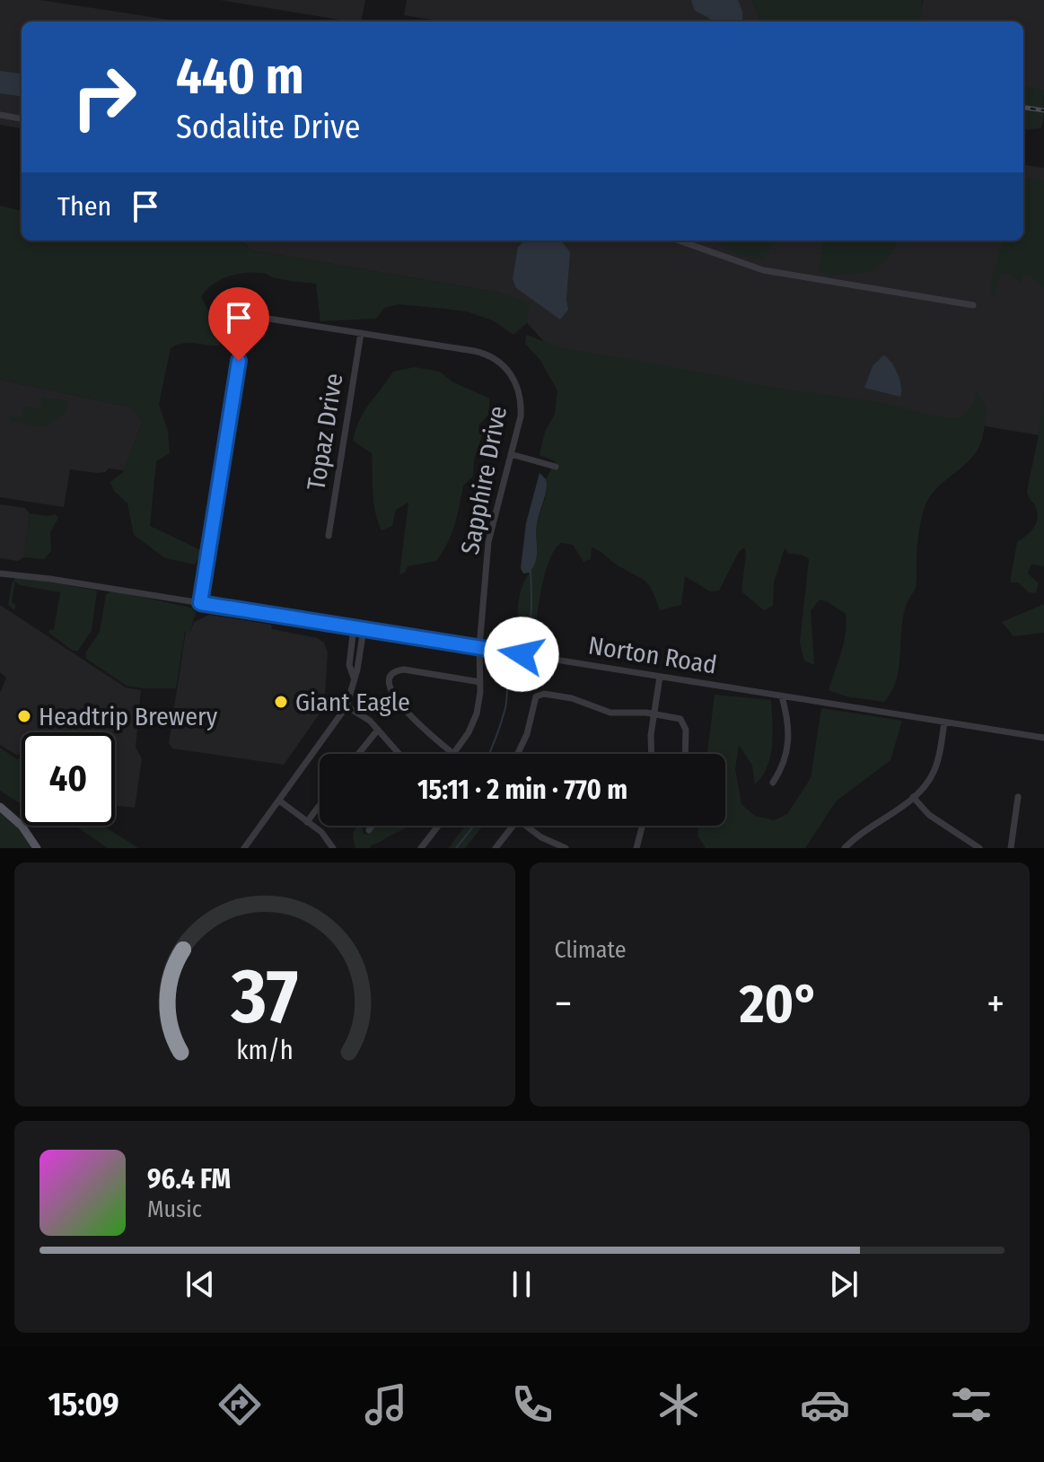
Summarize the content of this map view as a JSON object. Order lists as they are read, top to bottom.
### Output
{
  "streets": {
    "street": ["Topaz Drive", "Sapphire Drive", "Norton Road"]
  },
  "crossings": [
    ["Topaz Drive", "Sapphire Drive"],
    ["Sapphire Drive", "Norton Road"]
  ],
  "places": ["Giant Eagle", "Headtrip Brewery"],
  "page": {
    "turn": ["440 m", "Sodalite Drive"],
    "then": "Then",
    "limit": "40",
    "trip": "15:11 · 2 min · 770 m",
    "tile": "Climate",
    "heat": ["−", "20°", "+"],
    "song": ["96.4 FM", "Music"],
    "tabs": "15:09",
    "gauge": ["37", "km/h"]
  }
}
